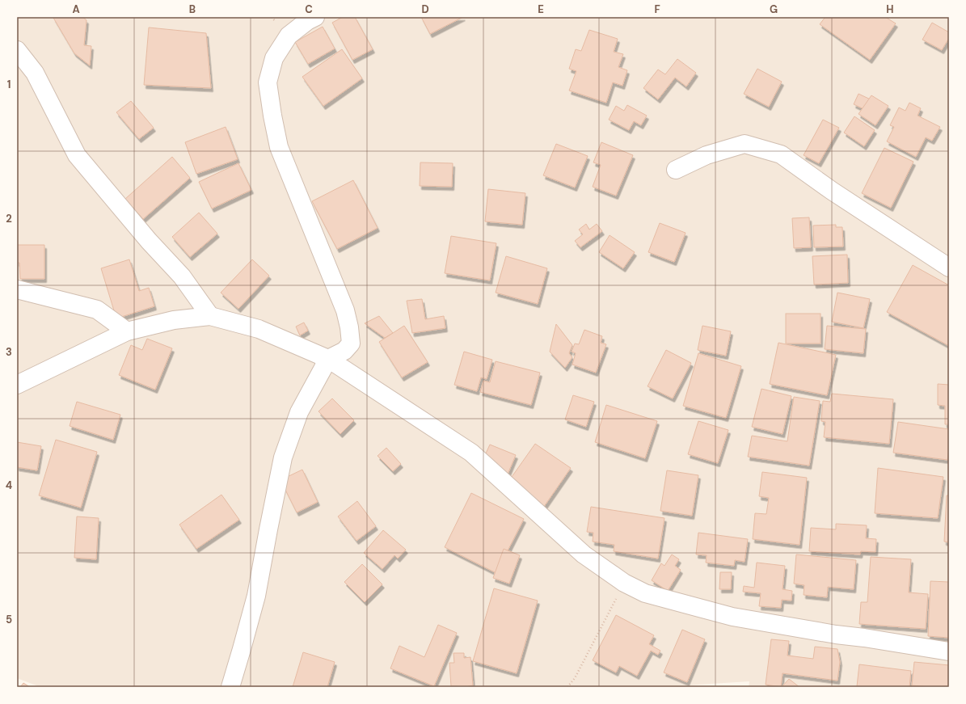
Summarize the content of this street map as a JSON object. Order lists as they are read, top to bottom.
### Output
{
  "grid": {
    "columns": [
      "A",
      "B",
      "C",
      "D",
      "E",
      "F",
      "G",
      "H"
    ],
    "rows": [
      "1",
      "2",
      "3",
      "4",
      "5"
    ]
  }
}
